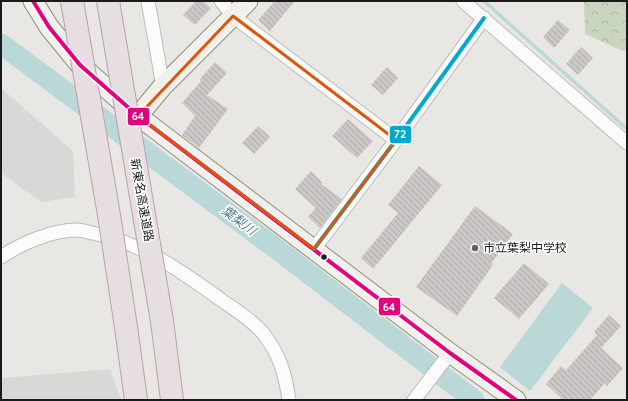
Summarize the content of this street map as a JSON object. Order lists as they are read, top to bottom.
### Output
{
  "streets": {
    "highway": ["新東名高速道路"]
  },
  "water": ["葉梨川"],
  "places": ["市立葉梨中学校"],
  "lines": ["transit line 64", "transit line 72"]
}
